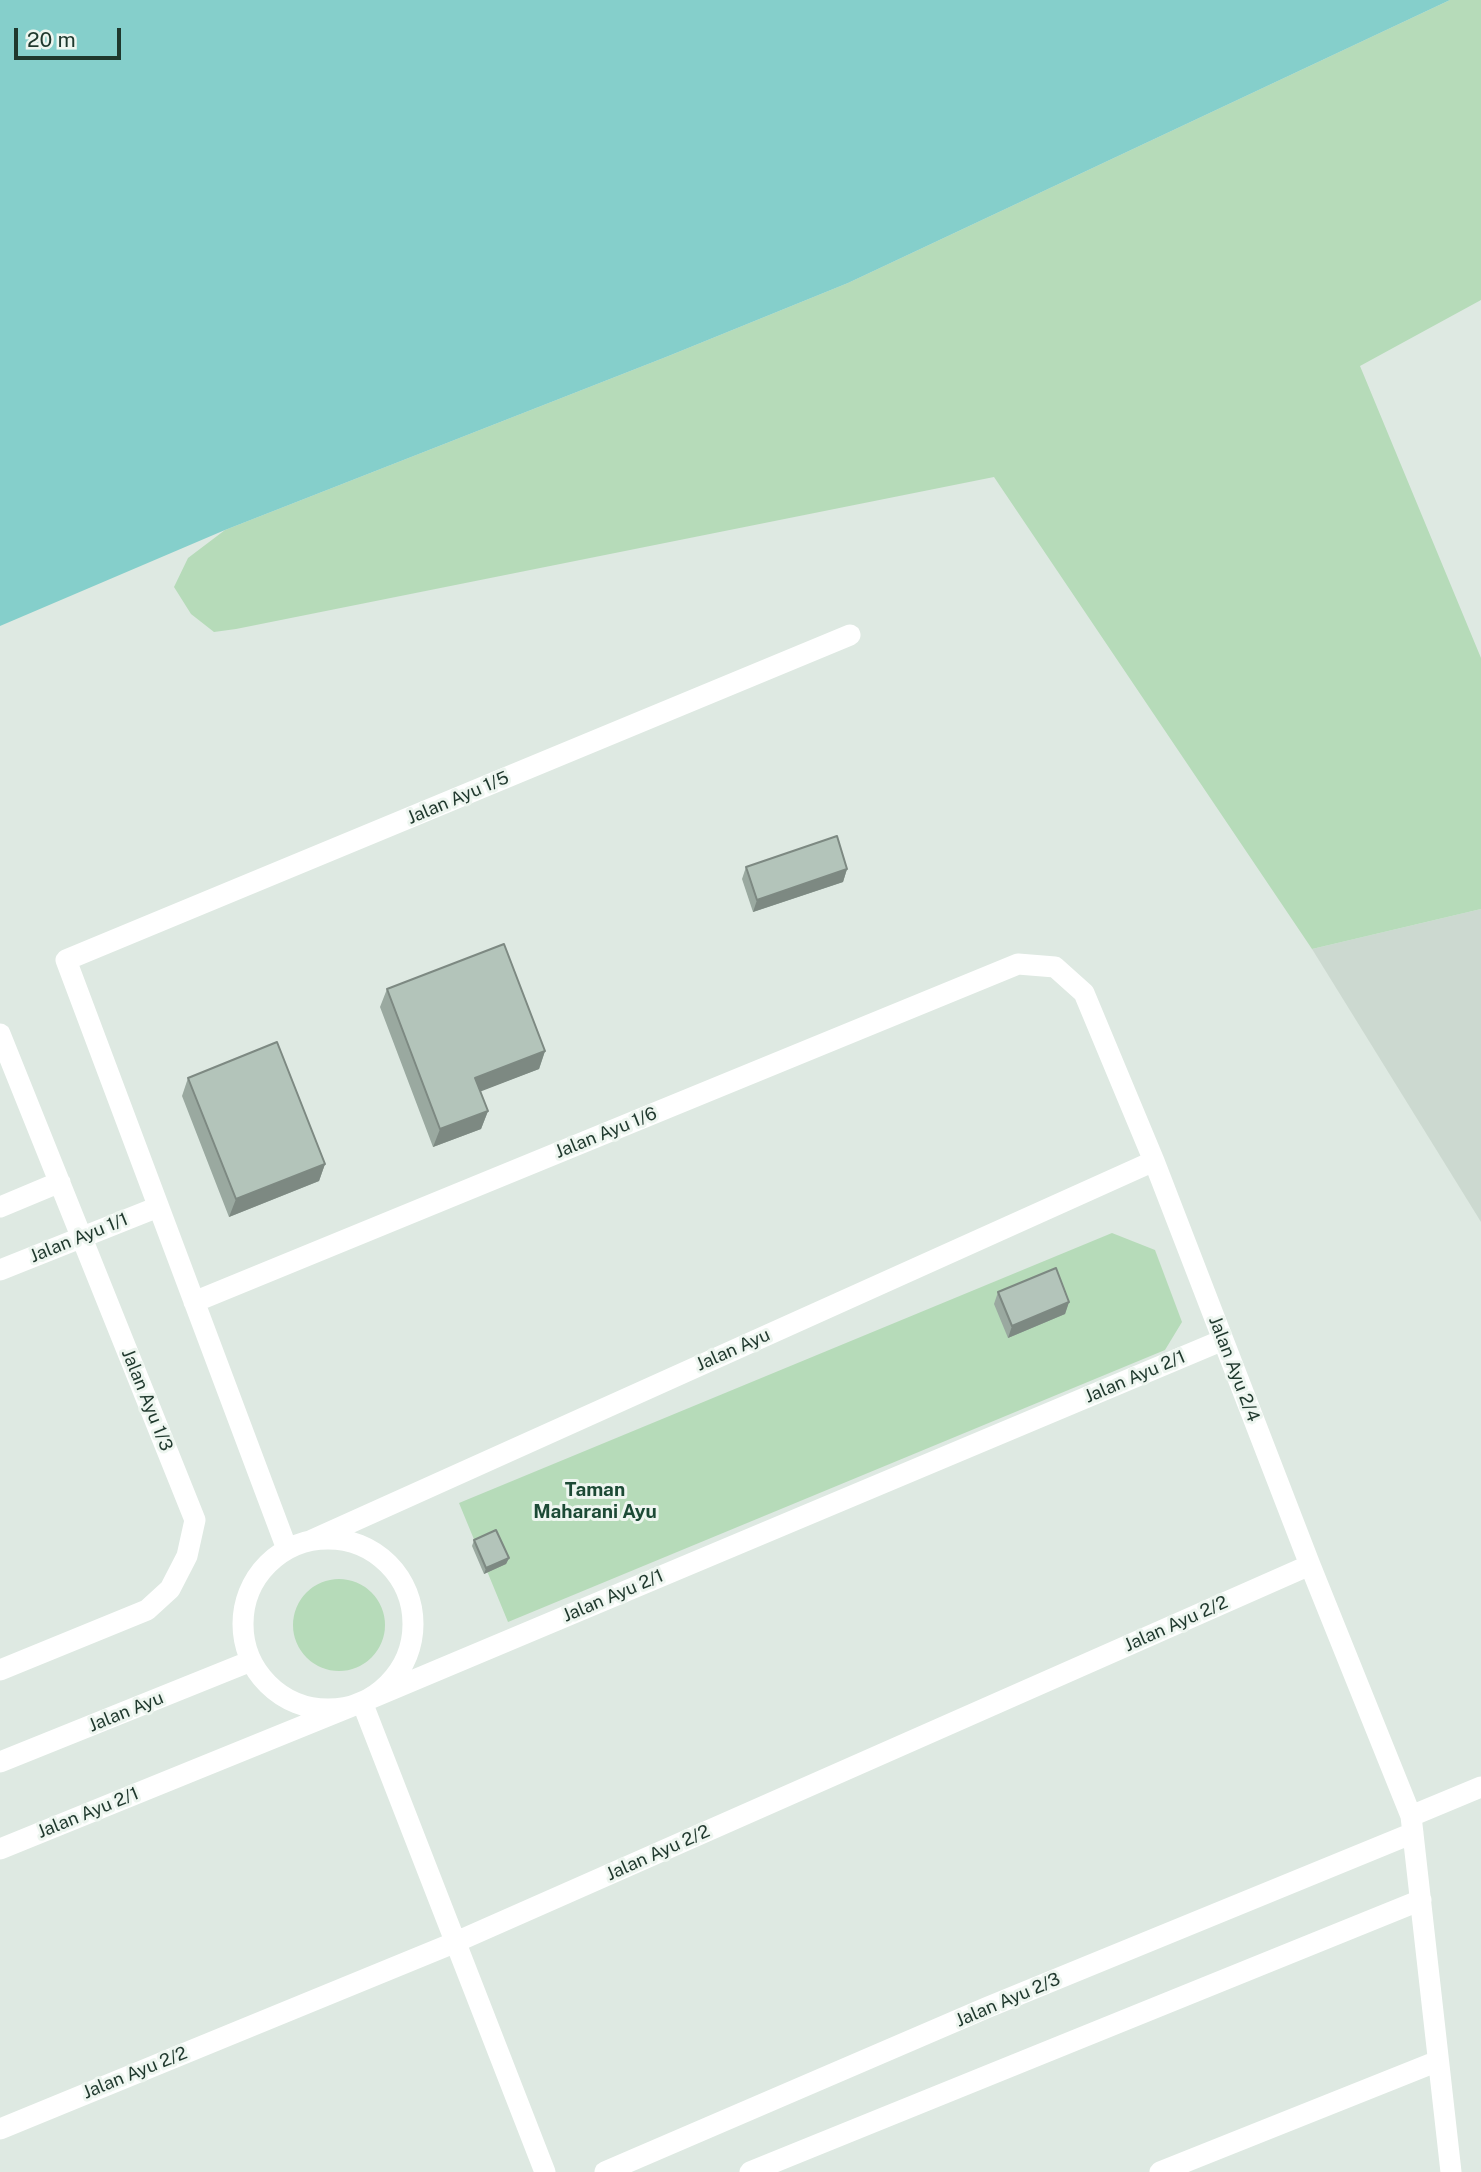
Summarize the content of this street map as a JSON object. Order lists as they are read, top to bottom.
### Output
{
  "streets": {
    "street": [
      "Jalan Ayu 1/5",
      "Jalan Ayu 1/6",
      "Jalan Ayu 1/1",
      "Jalan Ayu",
      "Jalan Ayu 2/4",
      "Jalan Ayu 2/1",
      "Jalan Ayu 1/3",
      "Jalan Ayu 2/2",
      "Jalan Ayu 2/3"
    ]
  },
  "crossings": [
    ["Jalan Ayu 1/5", "Jalan Ayu 1/1"],
    ["Jalan Ayu 1/6", "Jalan Ayu 2/4"],
    ["Jalan Ayu 1/1", "Jalan Ayu 1/3"],
    ["Jalan Ayu", "Jalan Ayu 2/4"],
    ["Jalan Ayu", "Jalan Ayu 2/1"],
    ["Jalan Ayu 2/4", "Jalan Ayu 2/1"],
    ["Jalan Ayu 2/4", "Jalan Ayu 2/2"],
    ["Jalan Ayu 2/4", "Jalan Ayu 2/3"]
  ],
  "districts": ["Taman Maharani Ayu"],
  "scale_bar": "20 m"
}
